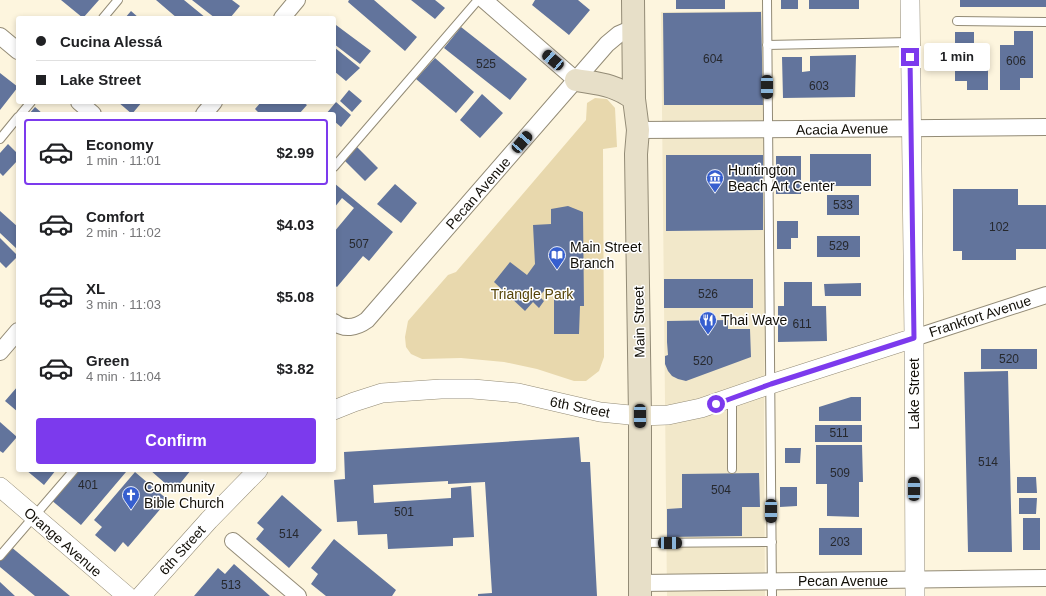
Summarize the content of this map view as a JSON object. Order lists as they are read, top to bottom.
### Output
{
  "streets": {
    "main road": ["Main Street"],
    "street": [
      "Acacia Avenue",
      "Pecan Avenue",
      "Frankfort Avenue",
      "Lake Street",
      "6th Street",
      "Orange Avenue"
    ]
  },
  "crossings": [
    ["Acacia Avenue", "Main Street"],
    ["Acacia Avenue", "Lake Street"],
    ["Pecan Avenue", "Main Street"],
    ["Pecan Avenue", "Lake Street"],
    ["Frankfort Avenue", "Lake Street"],
    ["Frankfort Avenue", "6th Street"],
    ["Main Street", "6th Street"],
    ["Lake Street", "6th Street"]
  ],
  "parks": ["Triangle Park"],
  "places": {
    "museum": ["Huntington Beach Art Center"],
    "library": ["Main Street Branch"],
    "restaurant": ["Thai Wave"],
    "church": ["Community Bible Church"]
  },
  "house_numbers": [
    "604",
    "606",
    "525",
    "603",
    "533",
    "102",
    "507",
    "529",
    "526",
    "611",
    "520",
    "520",
    "511",
    "514",
    "509",
    "401",
    "504",
    "501",
    "514",
    "203",
    "513"
  ],
  "page": {
    "banner": ["Cucina Alessá", "Lake Street"],
    "bubble": "1 min",
    "list": [
      {
        "name": "Economy",
        "note": "1 min · 11:01",
        "value": "$2.99"
      },
      {
        "name": "Comfort",
        "note": "2 min · 11:02",
        "value": "$4.03"
      },
      {
        "name": "XL",
        "note": "3 min · 11:03",
        "value": "$5.08"
      },
      {
        "name": "Green",
        "note": "4 min · 11:04",
        "value": "$3.82"
      }
    ],
    "buttons": "Confirm"
  }
}
